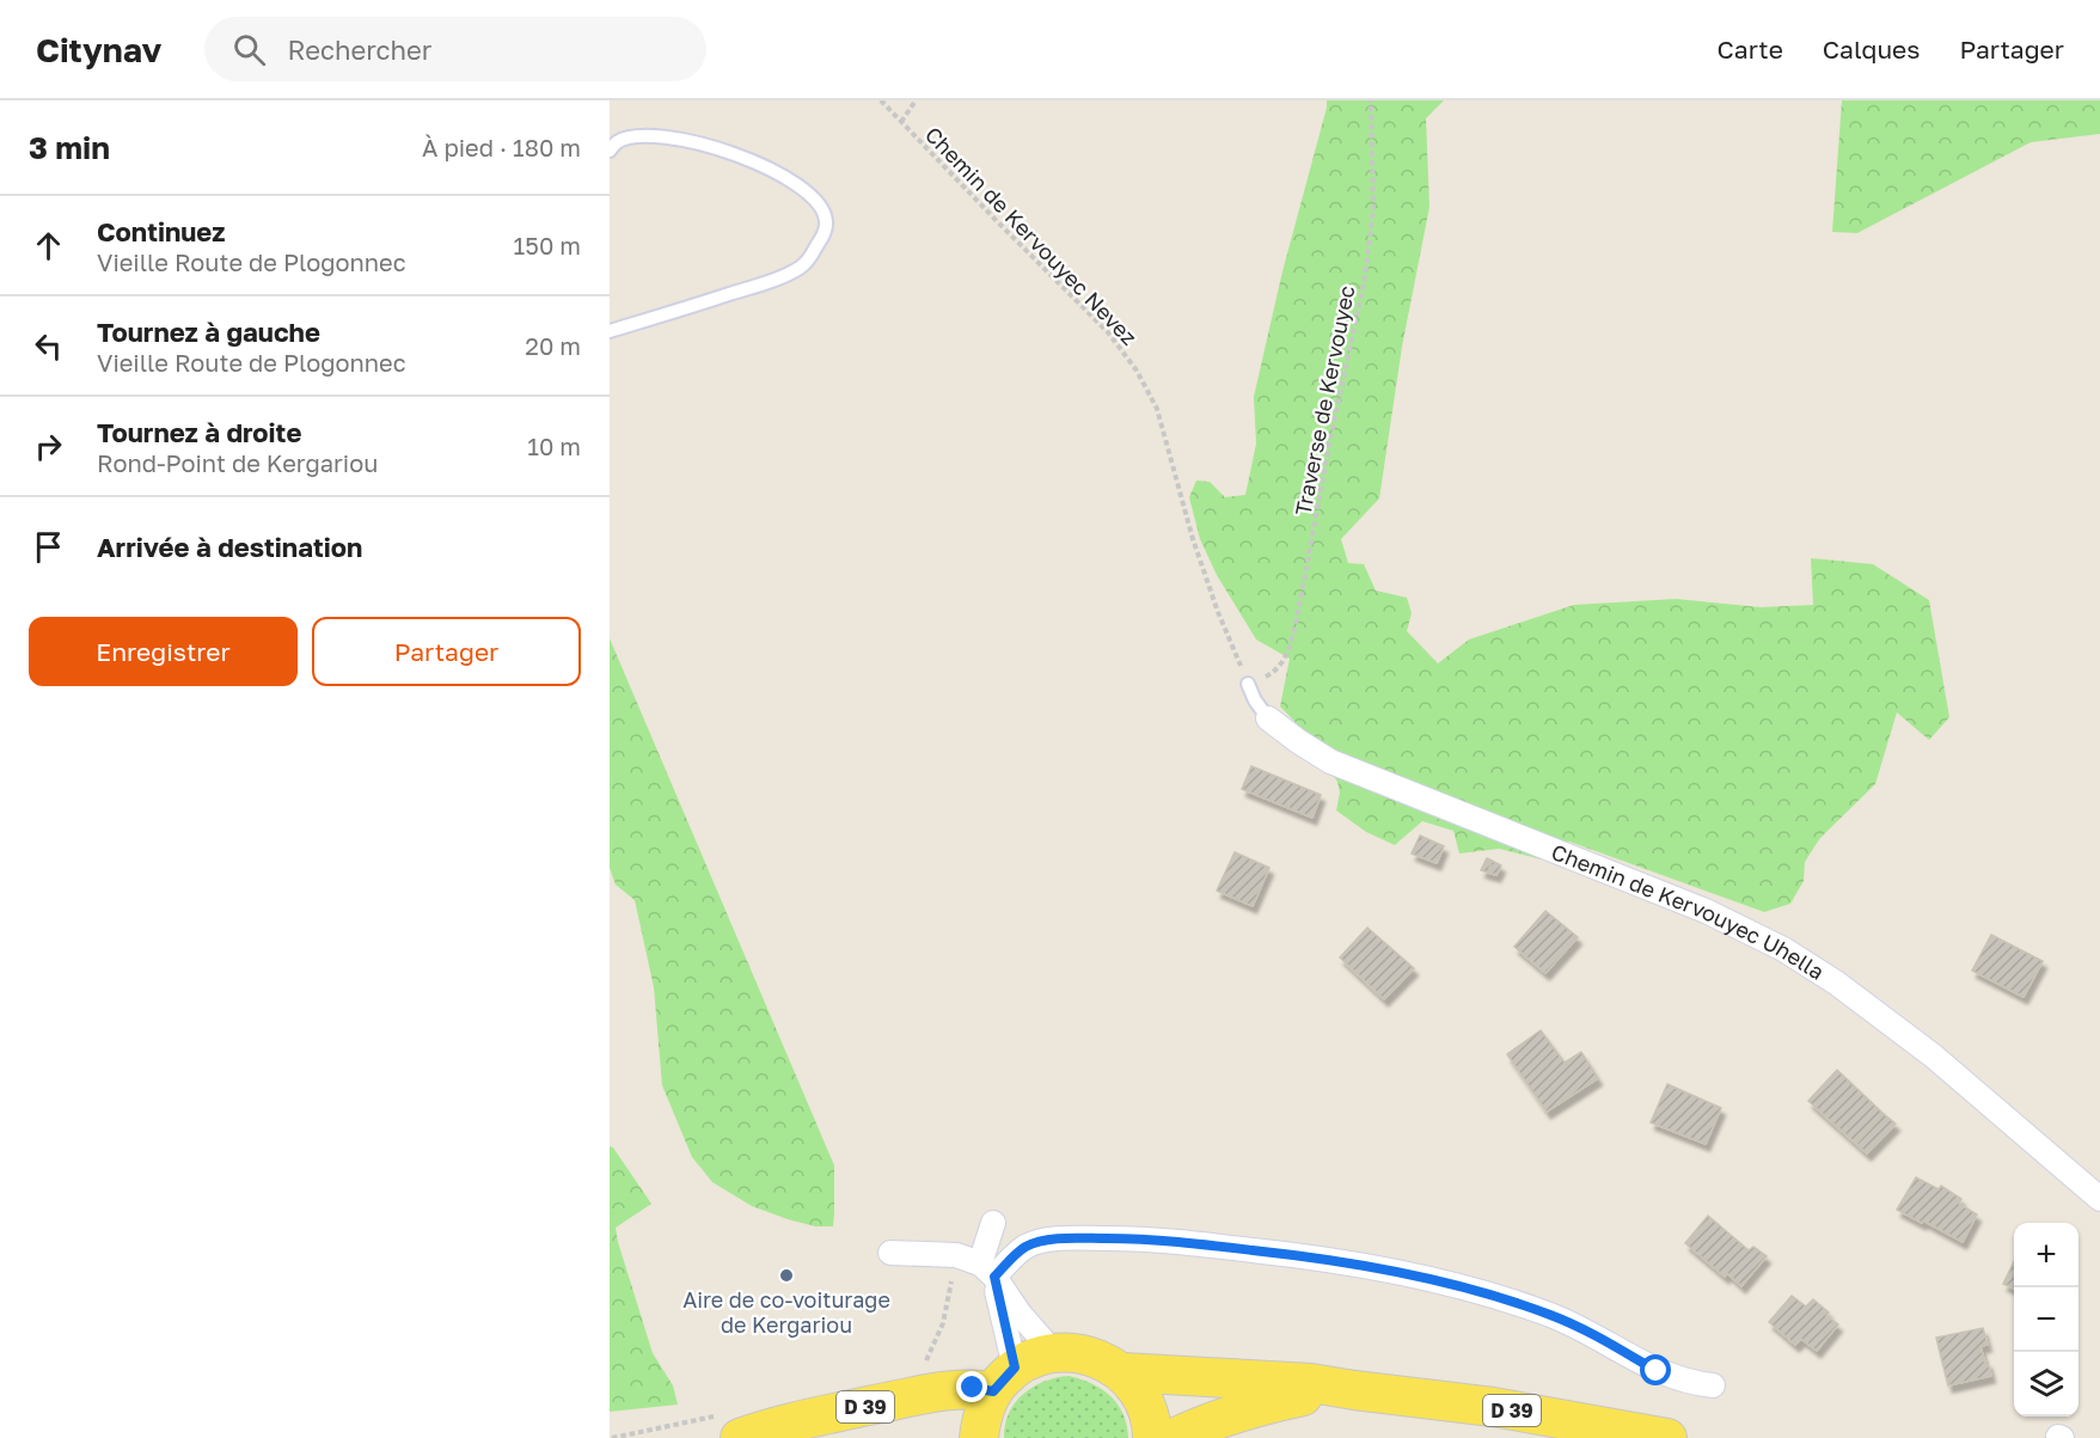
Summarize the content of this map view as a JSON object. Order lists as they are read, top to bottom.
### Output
{
  "streets": {
    "main road": ["D 39"],
    "street": ["Chemin de Kervouyec Uhella"],
    "path": ["Chemin de Kervouyec Nevez", "Traverse de Kervouyec"]
  },
  "crossings": [
    ["Chemin de Kervouyec Nevez", "Traverse de Kervouyec"],
    ["Chemin de Kervouyec Nevez", "Chemin de Kervouyec Uhella"],
    ["Traverse de Kervouyec", "Chemin de Kervouyec Uhella"]
  ],
  "places": ["Aire de co-voiturage de Kergariou"],
  "page": {
    "header": "Citynav",
    "search": "Rechercher",
    "nav": ["Carte", "Calques", "Partager"],
    "heading": ["3 min", "À pied · 180 m"],
    "list": [
      ["Continuez", "Vieille Route de Plogonnec", "150 m"],
      ["Tournez à gauche", "Vieille Route de Plogonnec", "20 m"],
      ["Tournez à droite", "Rond-Point de Kergariou", "10 m"],
      "Arrivée à destination"
    ],
    "buttons": ["Enregistrer", "Partager"],
    "map_buttons": ["+", "−"]
  }
}
